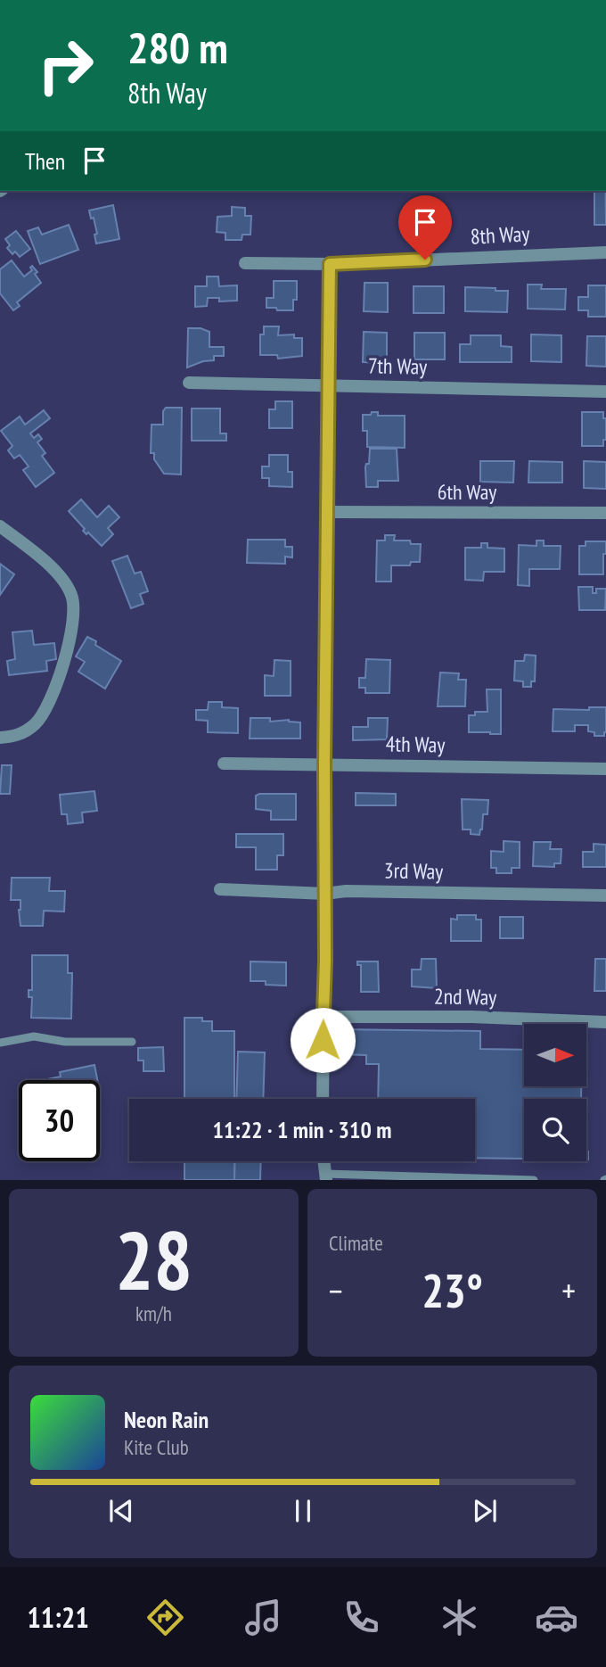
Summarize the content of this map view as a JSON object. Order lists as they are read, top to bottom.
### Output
{
  "streets": {
    "street": [
      "8th Way",
      "7th Way",
      "6th Way",
      "4th Way",
      "3rd Way",
      "2nd Way"
    ]
  },
  "north": "right",
  "page": {
    "turn": ["280 m", "8th Way"],
    "then": "Then",
    "limit": "30",
    "trip": "11:22 · 1 min · 310 m",
    "tile": [
      ["28", "km/h"],
      "Climate"
    ],
    "heat": ["−", "23°", "+"],
    "song": ["Neon Rain", "Kite Club"],
    "tabs": "11:21"
  }
}
